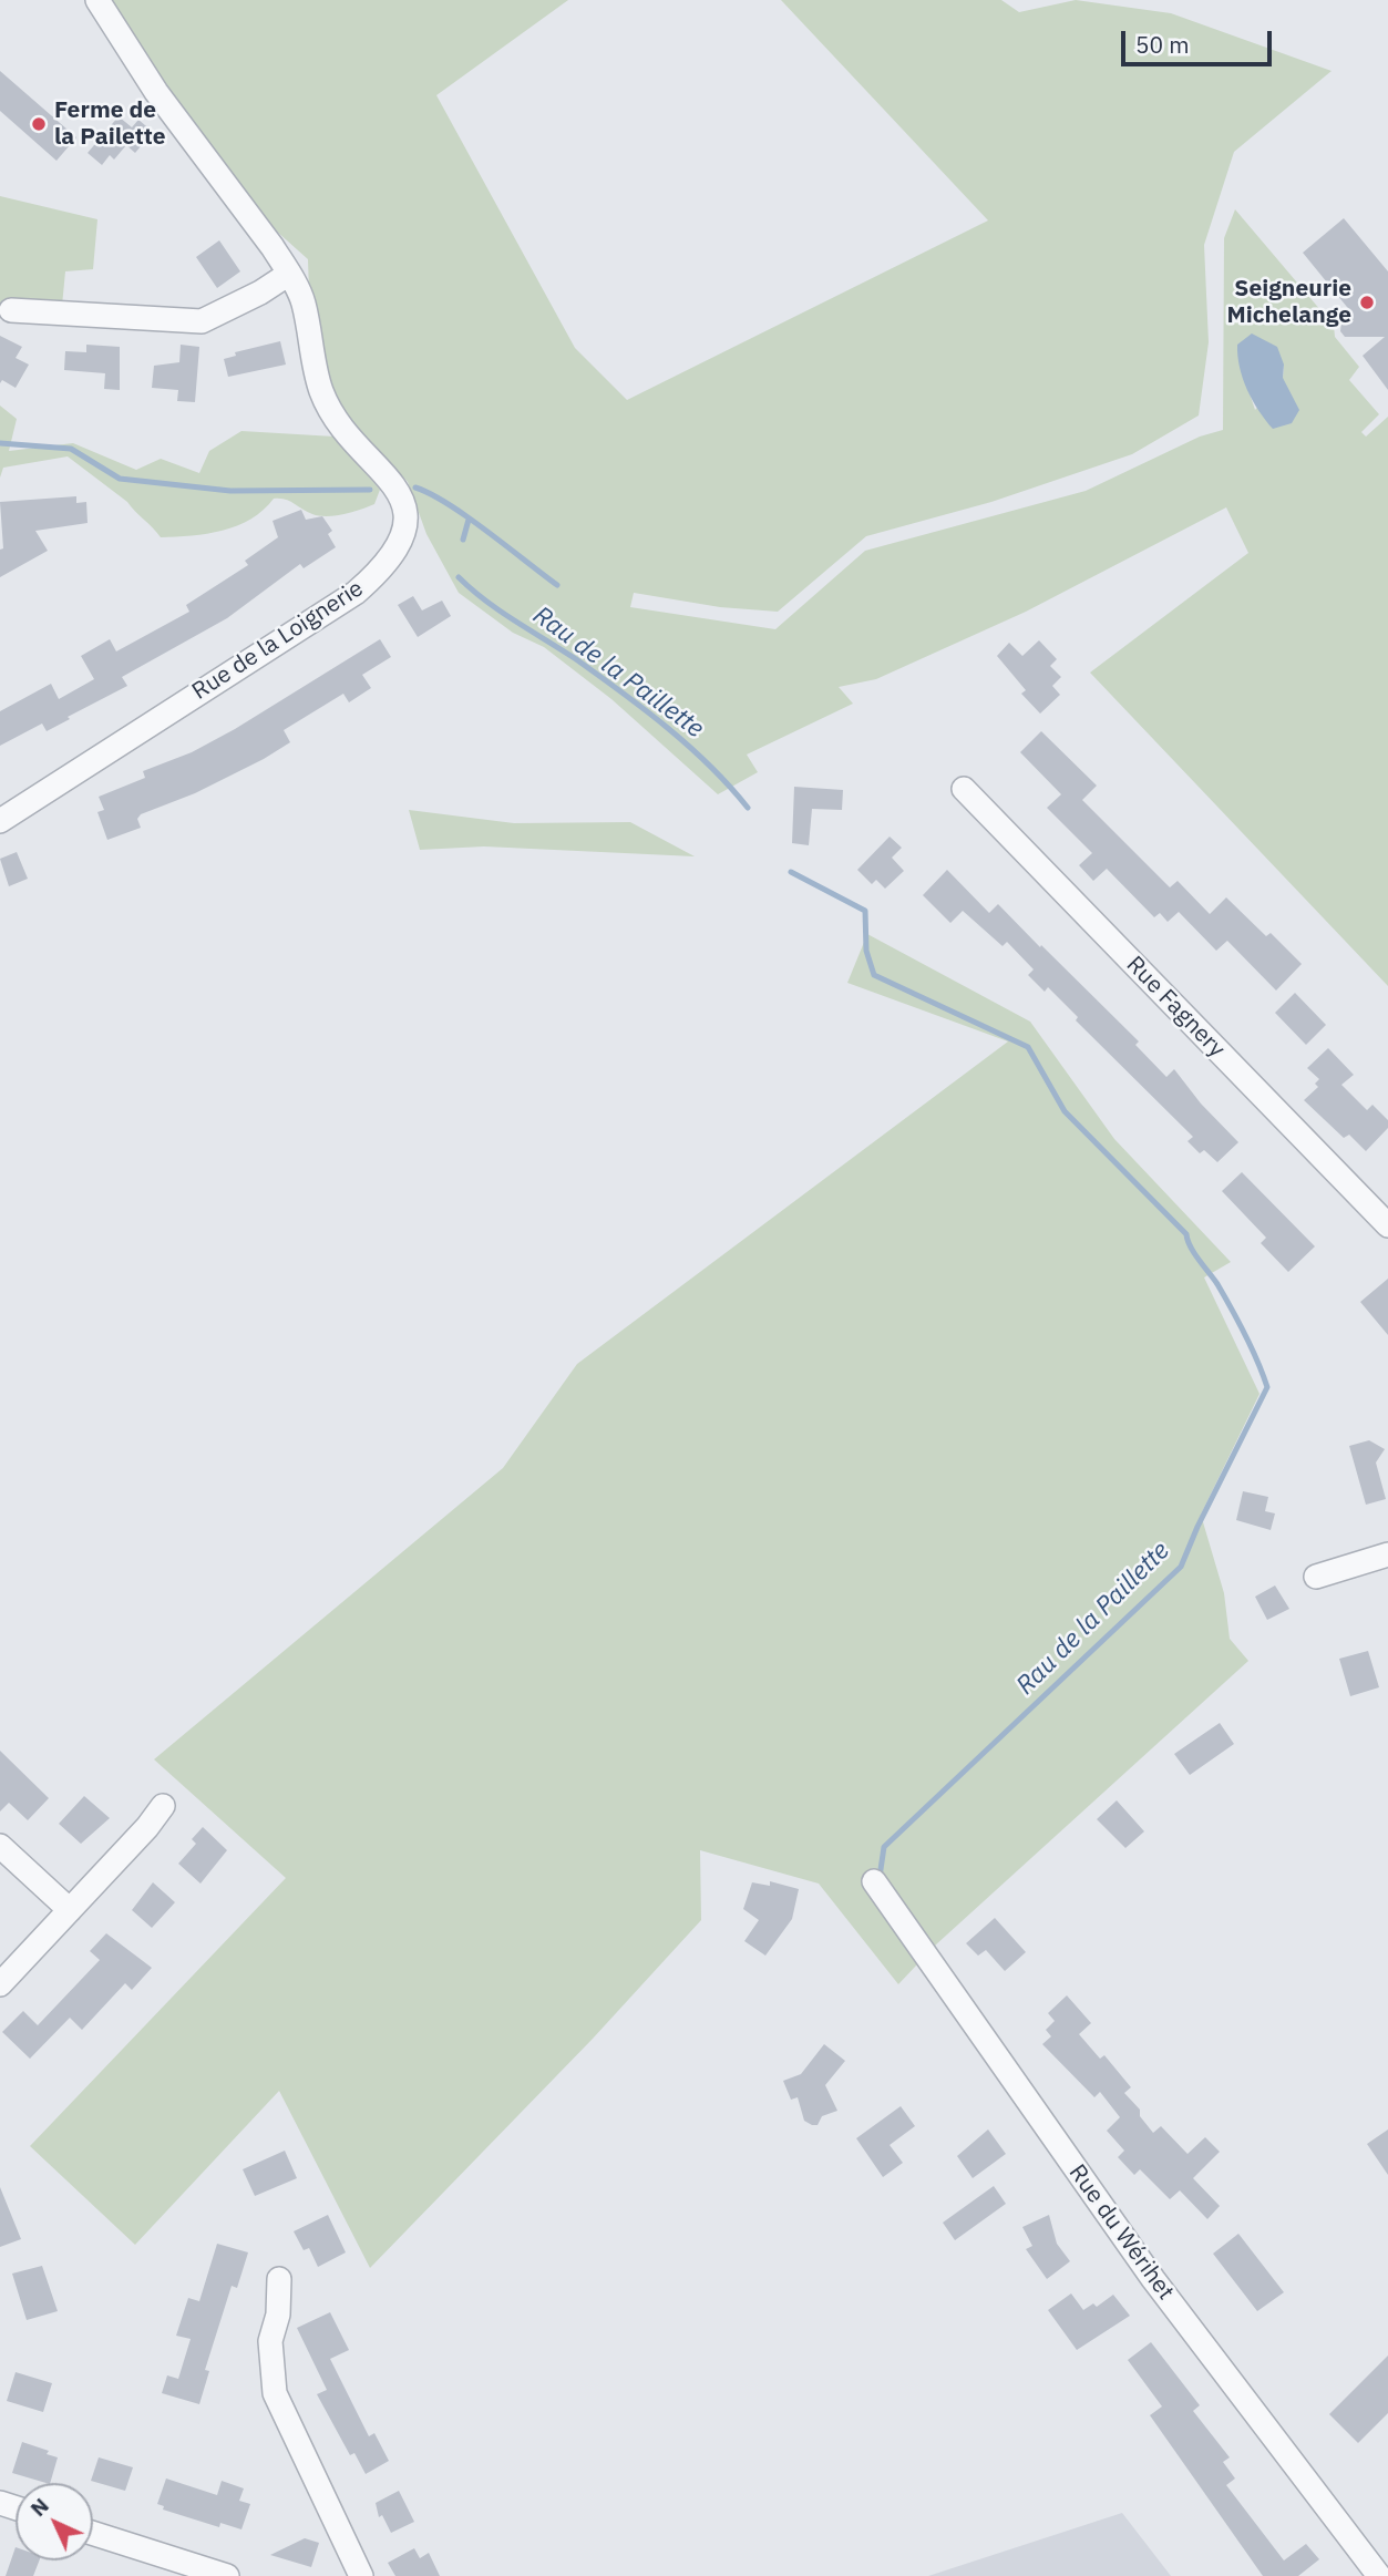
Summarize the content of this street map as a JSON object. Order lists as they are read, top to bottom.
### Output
{
  "streets": {
    "street": ["Rue de la Loignerie", "Rue Fagnery", "Rue du Wérihet"]
  },
  "water": ["Rau de la Paillette"],
  "places": ["Ferme de la Pailette", "Seigneurie Michelange"],
  "scale_bar": "50 m",
  "north": "top left"
}
